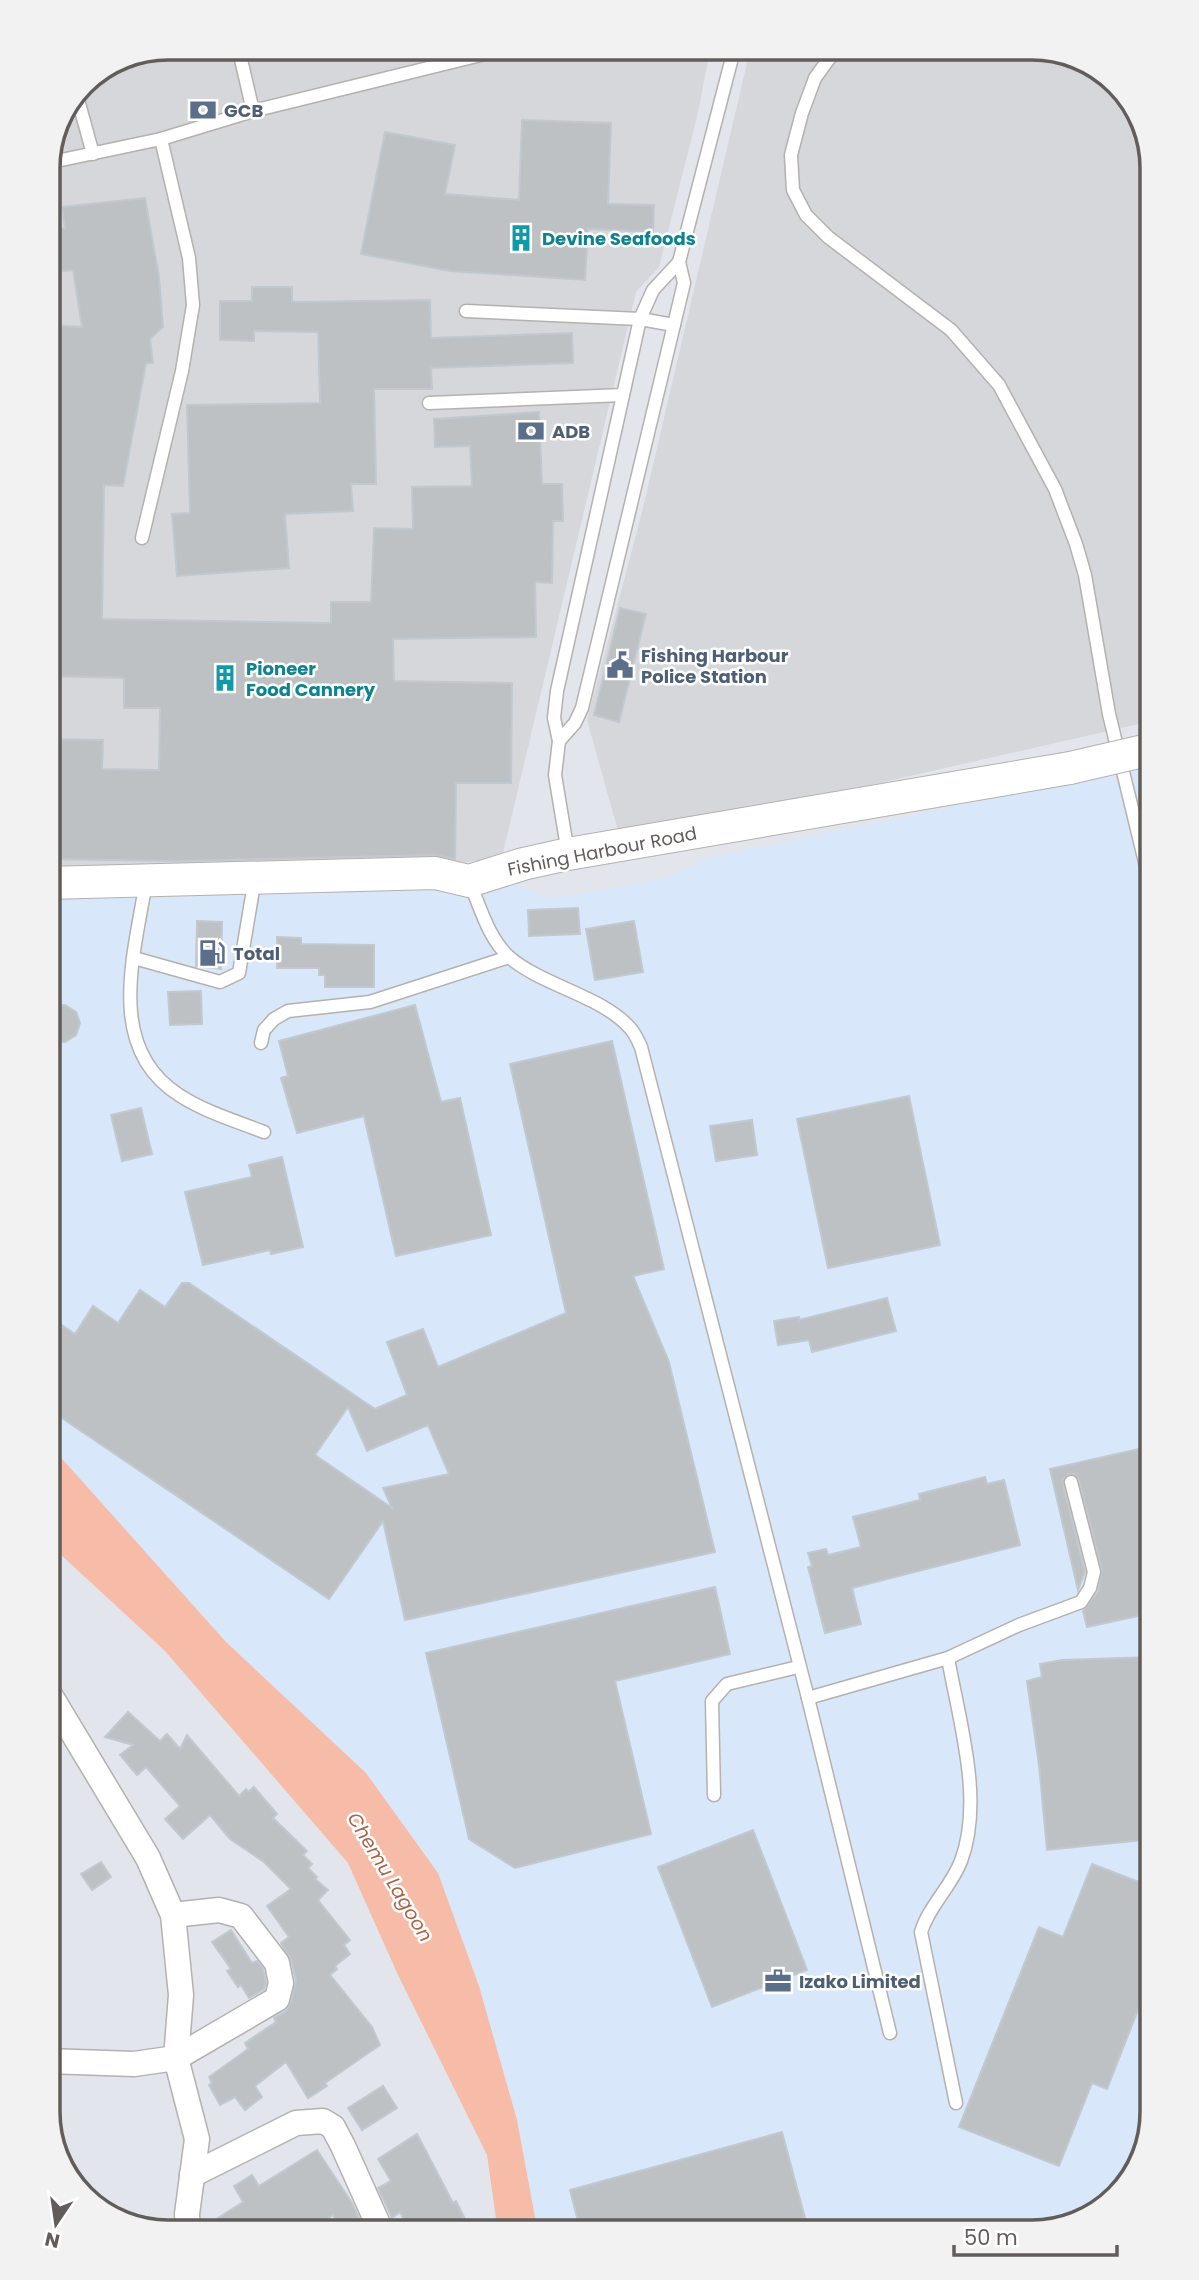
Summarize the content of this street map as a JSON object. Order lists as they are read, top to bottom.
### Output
{
  "streets": {
    "street": ["Fishing Harbour Road"]
  },
  "water": ["Chemu Lagoon"],
  "places": {
    "bank": ["GCB", "ADB"],
    "building": ["Devine Seafoods", "Pioneer Food Cannery"],
    "public building": ["Fishing Harbour Police Station"],
    "fuel station": ["Total"],
    "office": ["Izako Limited"]
  },
  "scale_bar": "50 m",
  "north": "bottom"
}
